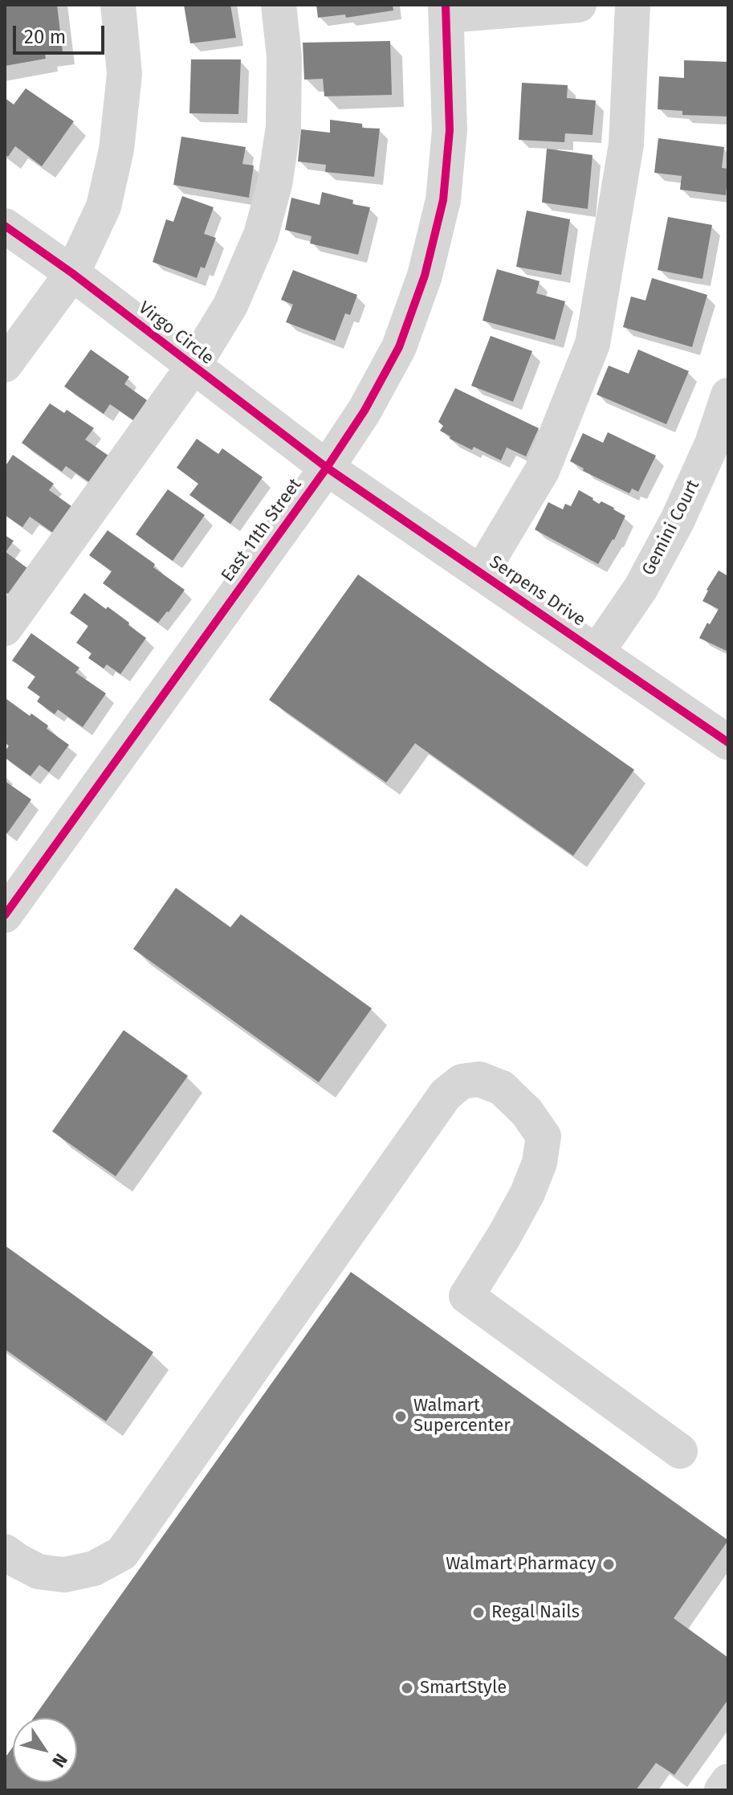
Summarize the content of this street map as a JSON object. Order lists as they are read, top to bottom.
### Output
{
  "streets": {
    "street": [
      "Virgo Circle",
      "Gemini Court",
      "East 11th Street",
      "Serpens Drive"
    ]
  },
  "crossings": [
    ["Virgo Circle", "East 11th Street"],
    ["Virgo Circle", "Serpens Drive"],
    ["Gemini Court", "Serpens Drive"],
    ["East 11th Street", "Serpens Drive"]
  ],
  "places": [
    "Walmart Supercenter",
    "Walmart Pharmacy",
    "Regal Nails",
    "SmartStyle"
  ],
  "scale_bar": "20 m",
  "north": "bottom right"
}
